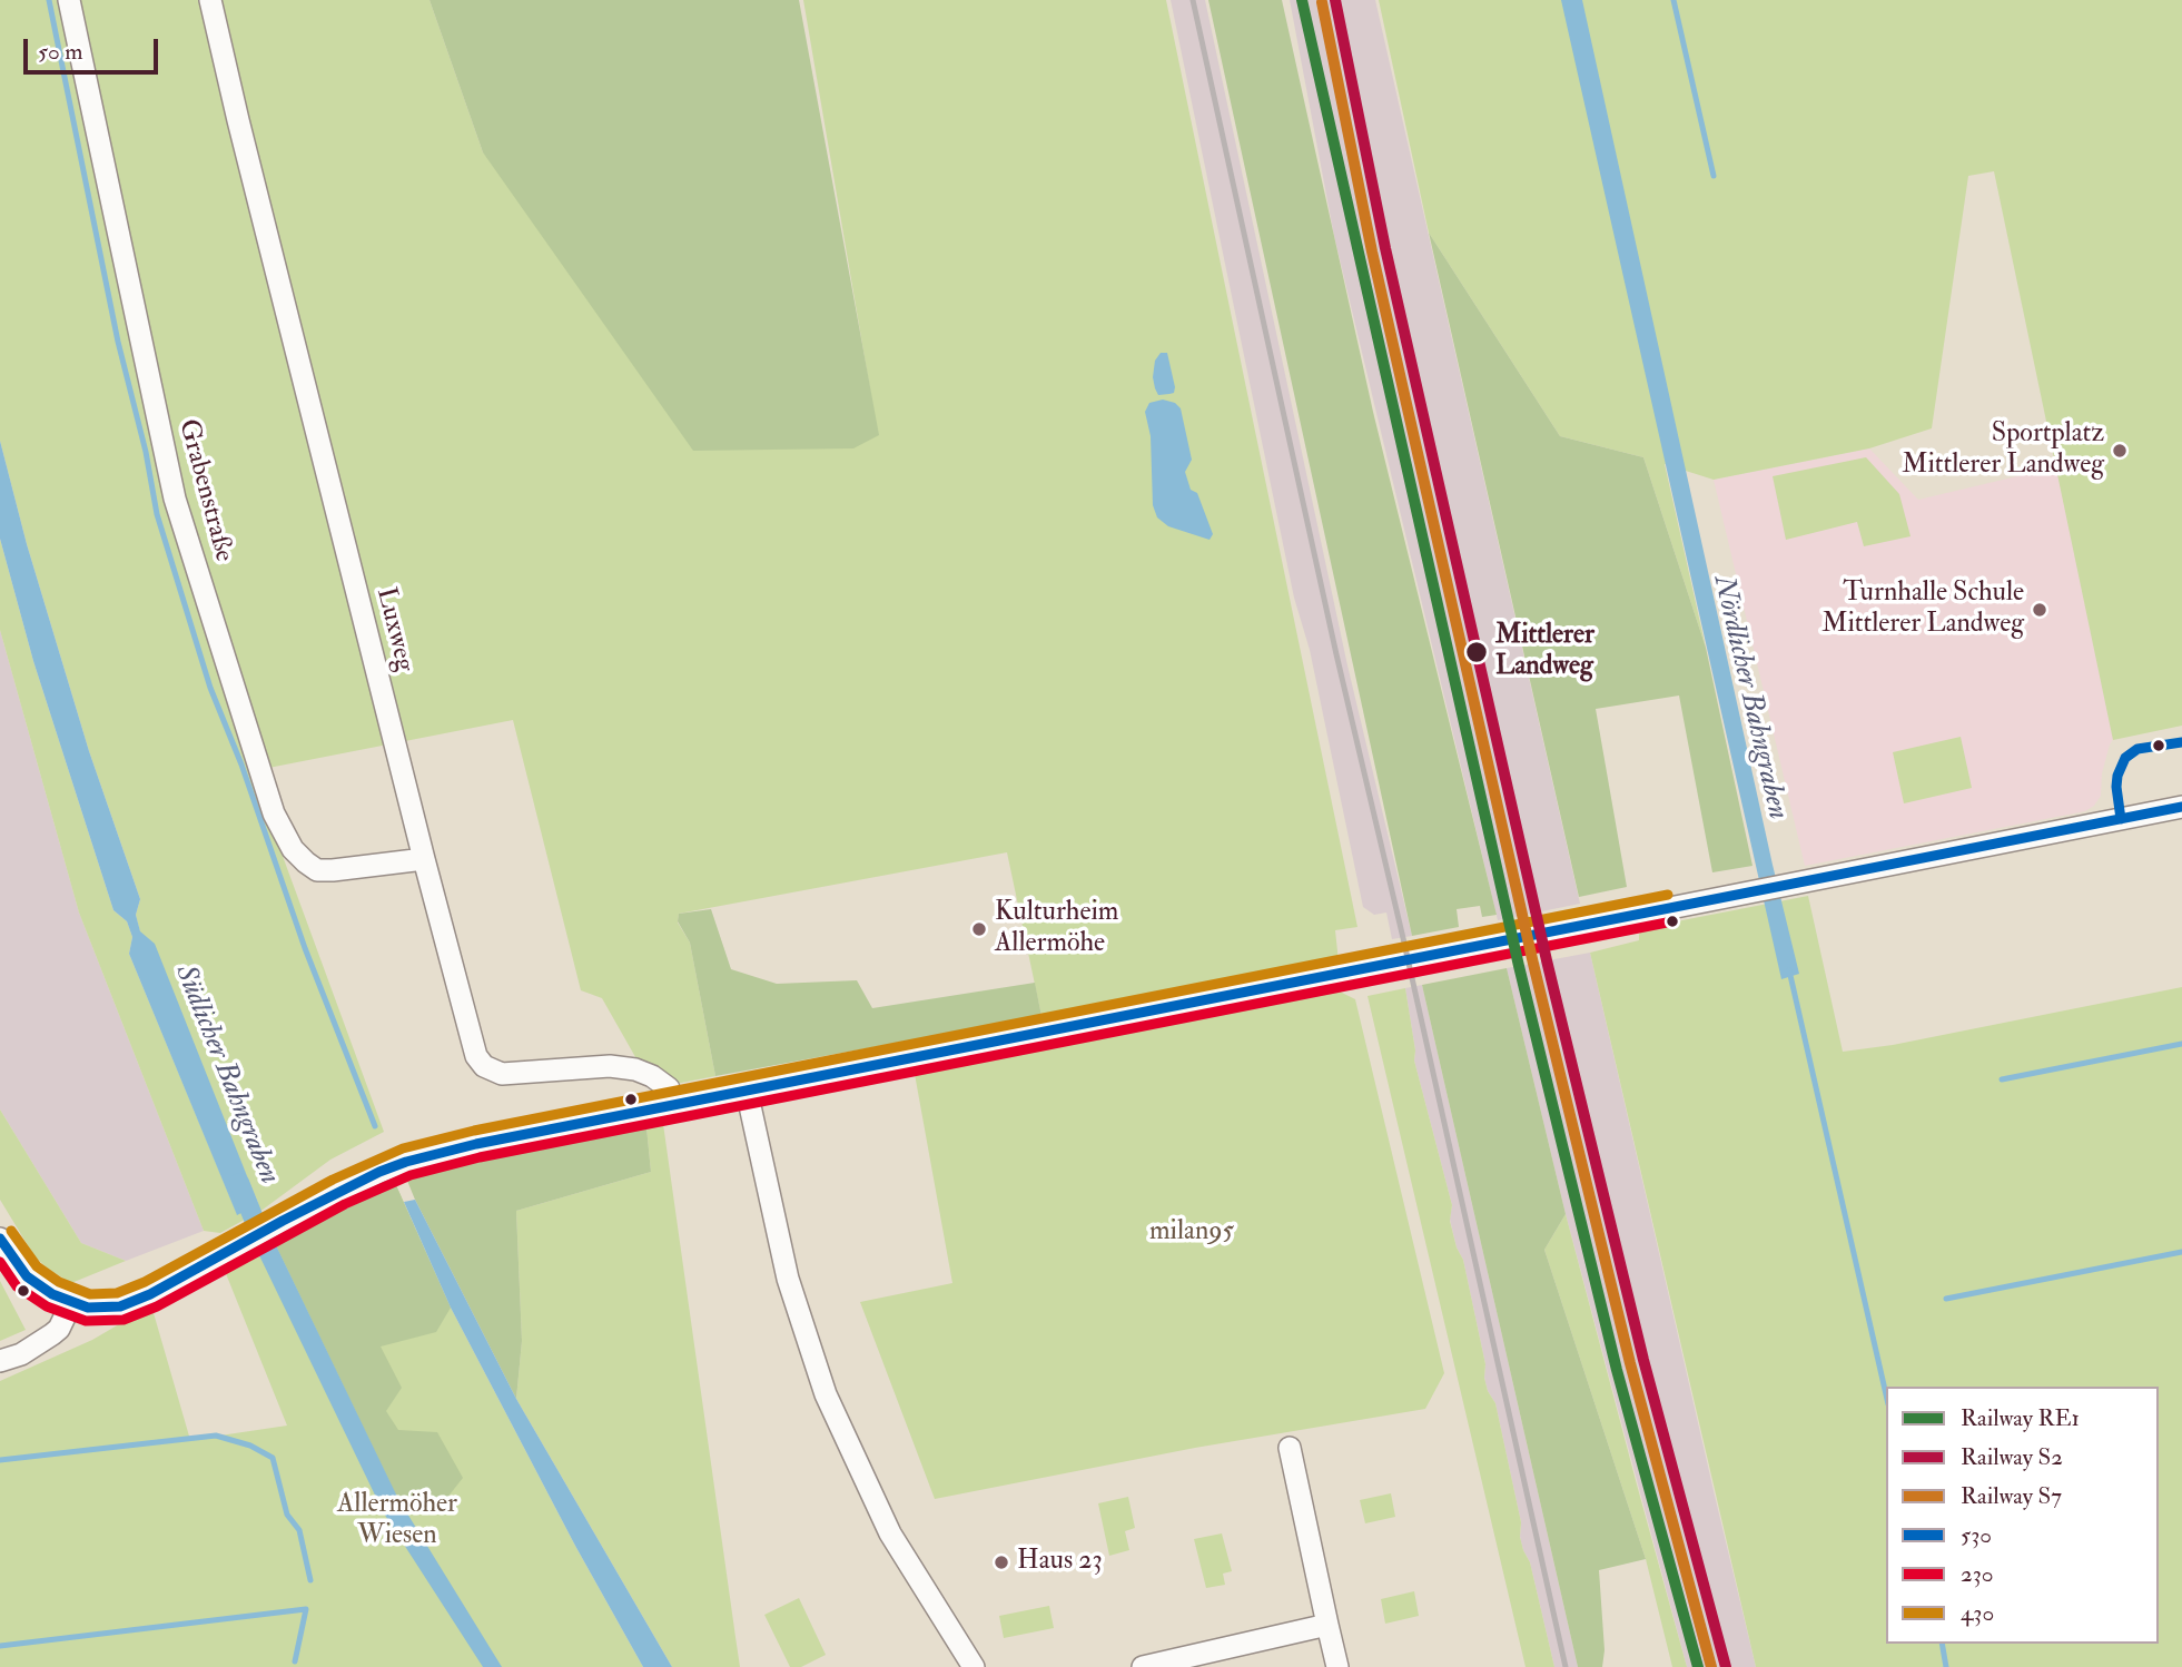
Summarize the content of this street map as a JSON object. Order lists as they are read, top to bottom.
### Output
{
  "streets": {
    "street": ["Grabenstraße", "Luxweg"]
  },
  "crossings": [
    ["Grabenstraße", "Luxweg"]
  ],
  "water": ["Nördlicher Bahngraben", "Südlicher Bahngraben"],
  "parks": ["milan95", "Allermöher Wiesen"],
  "places": [
    "Sportplatz Mittlerer Landweg",
    "Turnhalle Schule Mittlerer Landweg",
    "Mittlerer Landweg",
    "Kulturheim Allermöhe",
    "Haus 23"
  ],
  "lines": [
    "rail line RE1",
    "rail line S2",
    "rail line S7",
    "transit line 530",
    "transit line 430",
    "transit line 230"
  ],
  "legend": [
    "Railway RE1",
    "Railway S2",
    "Railway S7",
    "530",
    "230",
    "430"
  ],
  "scale_bar": "50 m"
}
